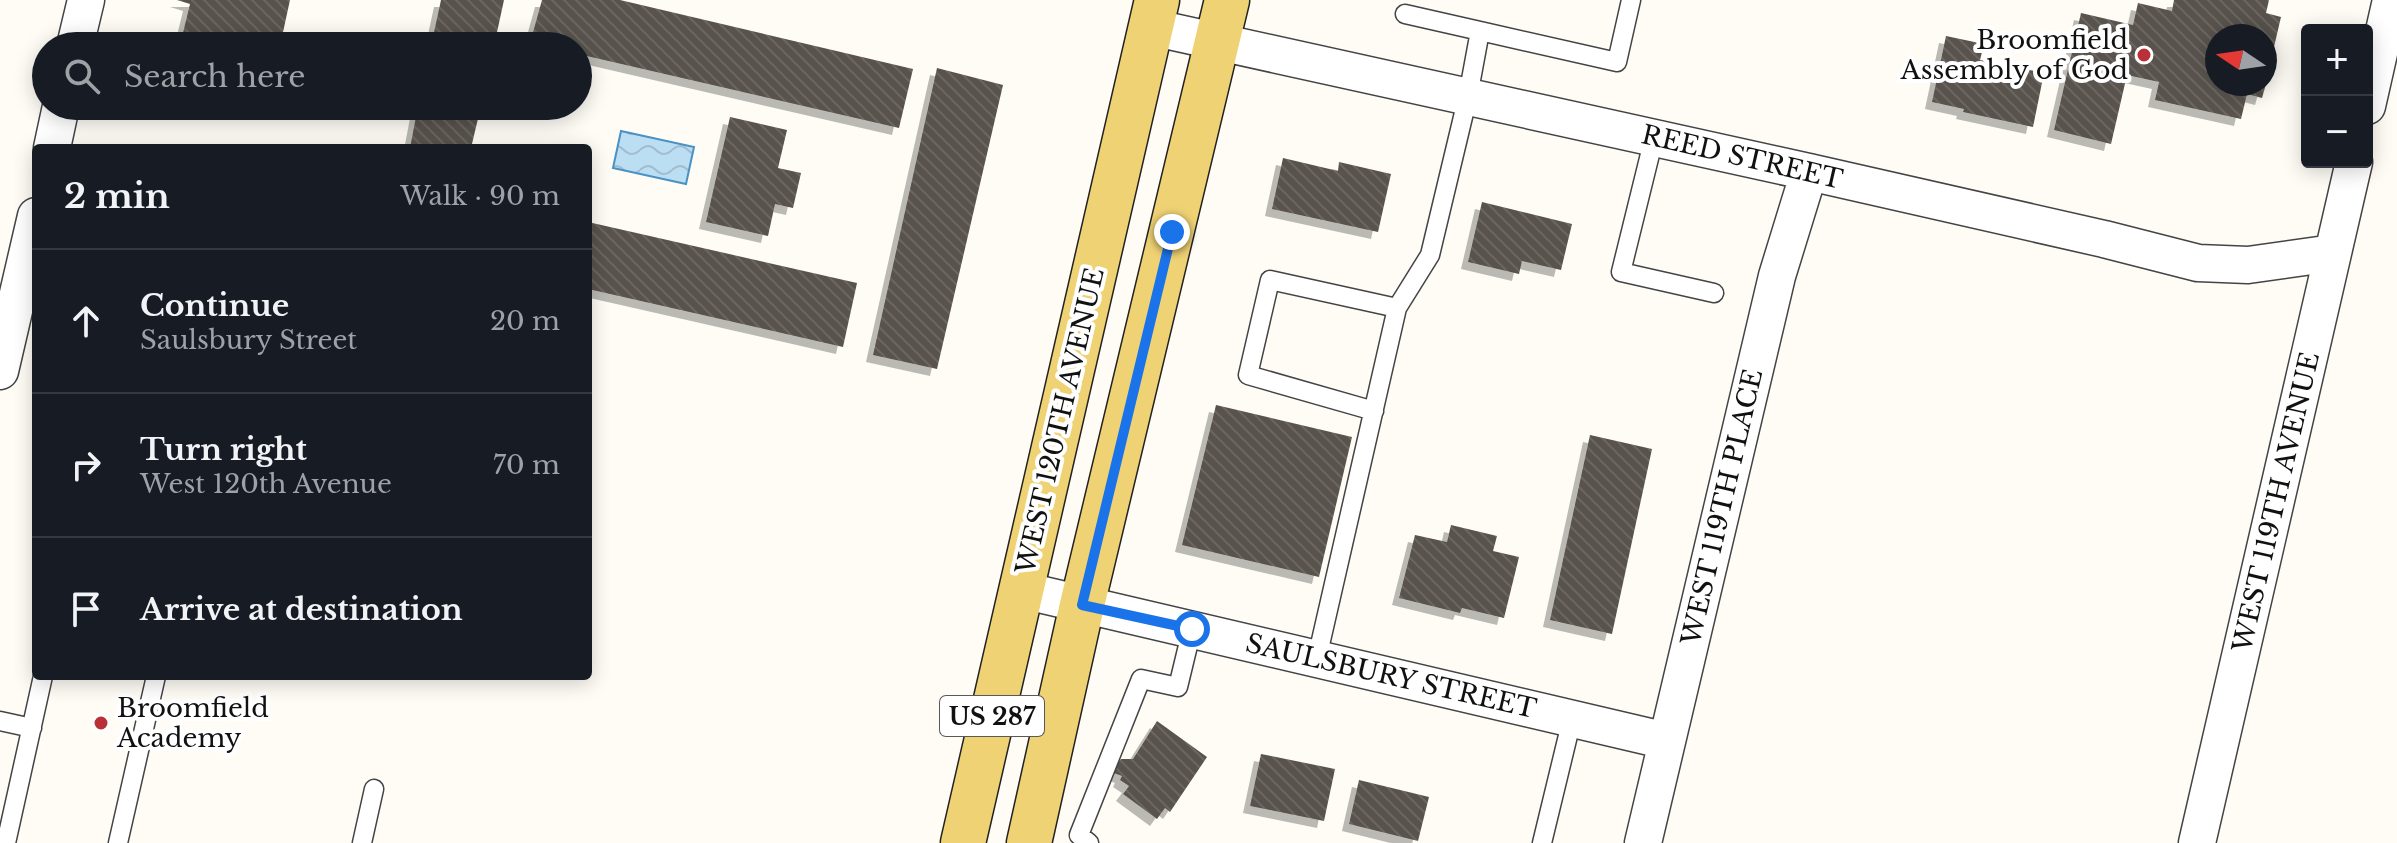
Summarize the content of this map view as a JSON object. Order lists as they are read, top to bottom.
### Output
{
  "streets": {
    "main road": ["WEST 120TH AVENUE", "US 287"],
    "street": [
      "REED STREET",
      "WEST 119TH AVENUE",
      "WEST 119TH PLACE",
      "SAULSBURY STREET"
    ]
  },
  "crossings": [
    ["REED STREET", "WEST 120TH AVENUE"],
    ["REED STREET", "WEST 119TH AVENUE"],
    ["REED STREET", "WEST 119TH PLACE"],
    ["REED STREET", "US 287"],
    ["WEST 120TH AVENUE", "SAULSBURY STREET"],
    ["WEST 119TH PLACE", "SAULSBURY STREET"],
    ["SAULSBURY STREET", "US 287"]
  ],
  "places": ["Broomfield Assembly of God", "Broomfield Academy"],
  "north": "left",
  "page": {
    "map_buttons": ["+", "−"],
    "search": "Search here",
    "heading": ["2 min", "Walk · 90 m"],
    "list": [
      ["Continue", "Saulsbury Street", "20 m"],
      ["Turn right", "West 120th Avenue", "70 m"],
      "Arrive at destination"
    ]
  }
}
